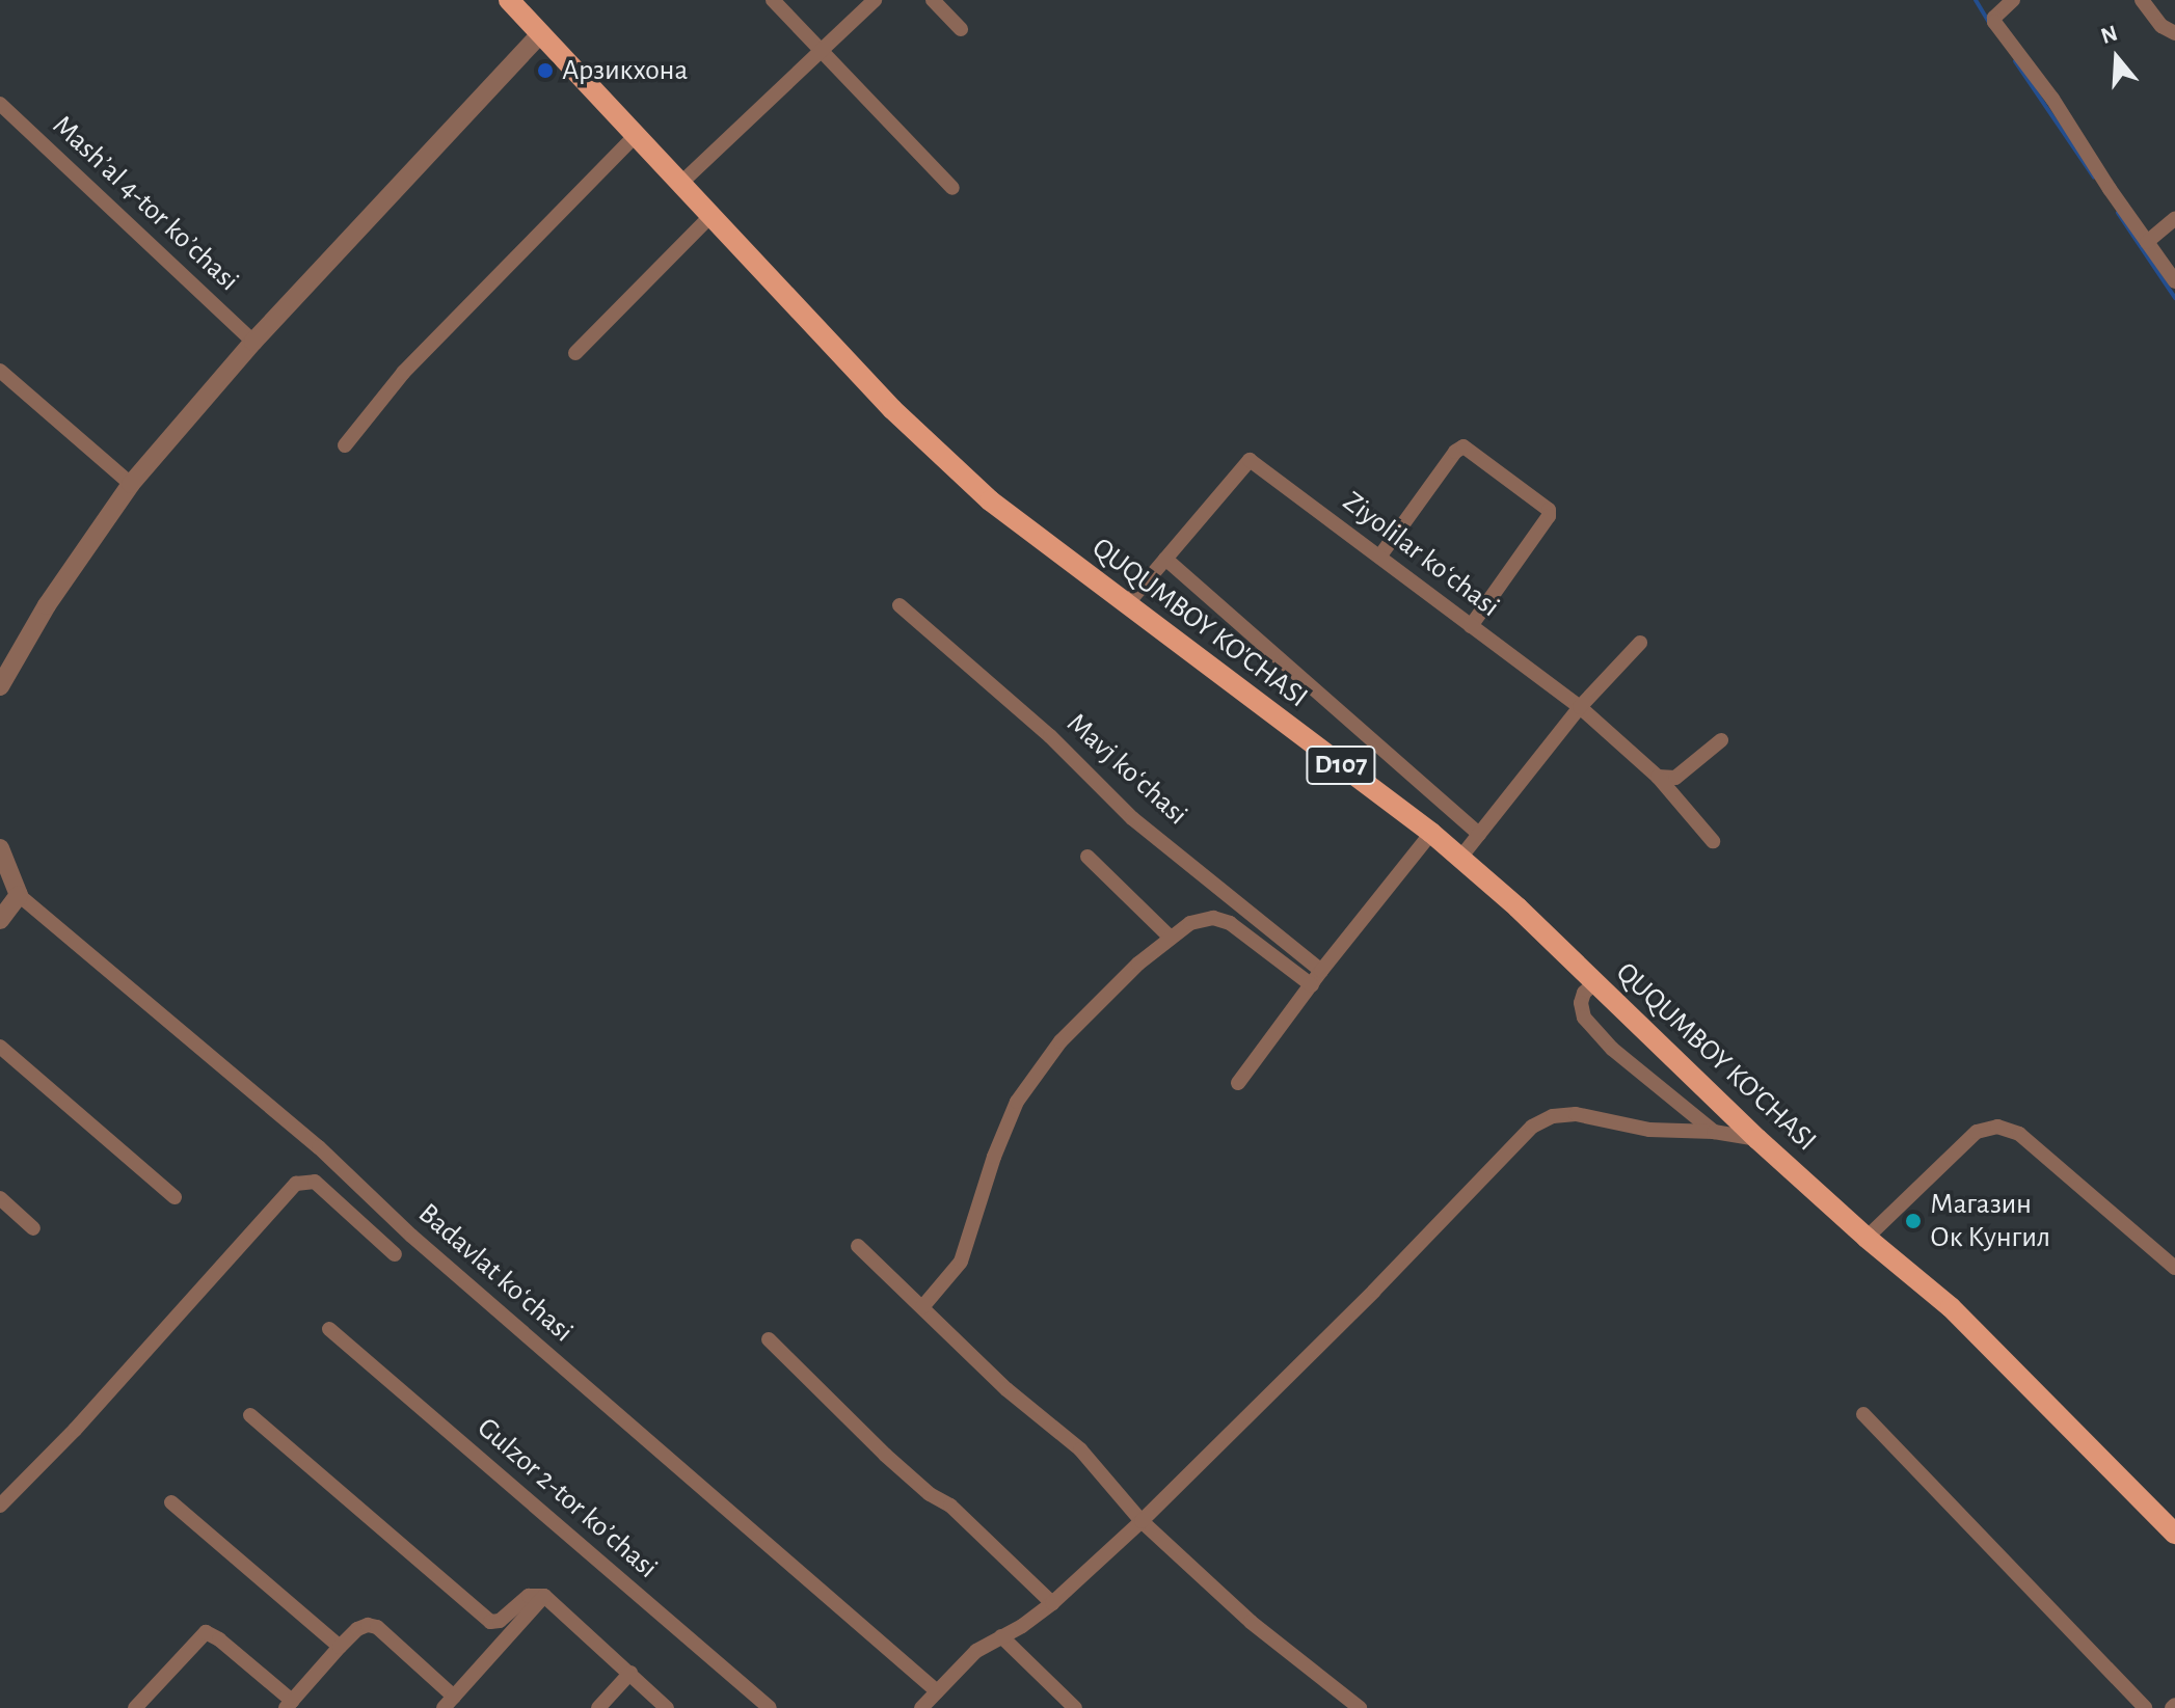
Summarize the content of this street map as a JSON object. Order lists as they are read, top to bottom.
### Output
{
  "streets": {
    "main road": ["QUQUMBOY KO'CHASI", "D107"],
    "street": [
      "Mashʼal 4-tor koʼchasi",
      "Ziyolilar koʻchasi",
      "Mavj koʻchasi",
      "Badavlat koʻchasi",
      "Gulzor 2-tor koʼchasi"
    ]
  },
  "places": ["Арзикхона", "Магазин Ок Кунгил"],
  "north": "top"
}
